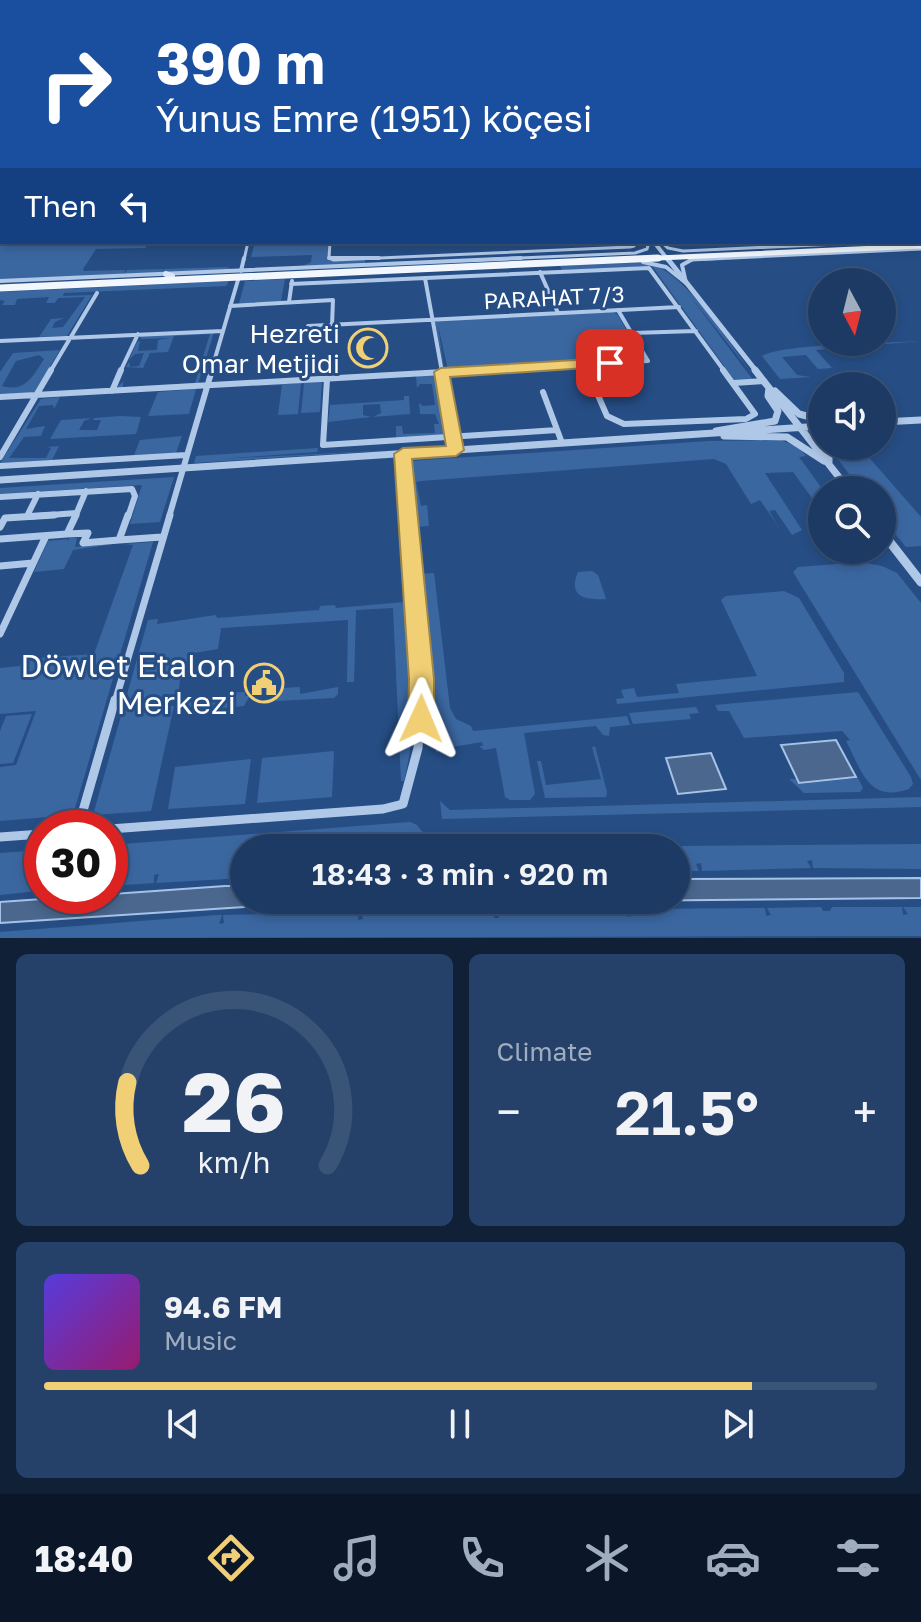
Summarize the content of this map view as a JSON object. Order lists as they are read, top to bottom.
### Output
{
  "streets": {
    "street": ["PARAHAT 7/3"]
  },
  "places": {
    "mosque": ["Hezreti Omar Metjidi"],
    "public building": ["Döwlet Etalon Merkezi"]
  },
  "north": "bottom",
  "page": {
    "turn": ["390 m", "Ýunus Emre (1951) köçesi"],
    "then": "Then",
    "limit": "30",
    "trip": "18:43 · 3 min · 920 m",
    "tile": "Climate",
    "heat": ["−", "21.5°", "+"],
    "song": ["94.6 FM", "Music"],
    "tabs": "18:40",
    "gauge": ["26", "km/h"]
  }
}
